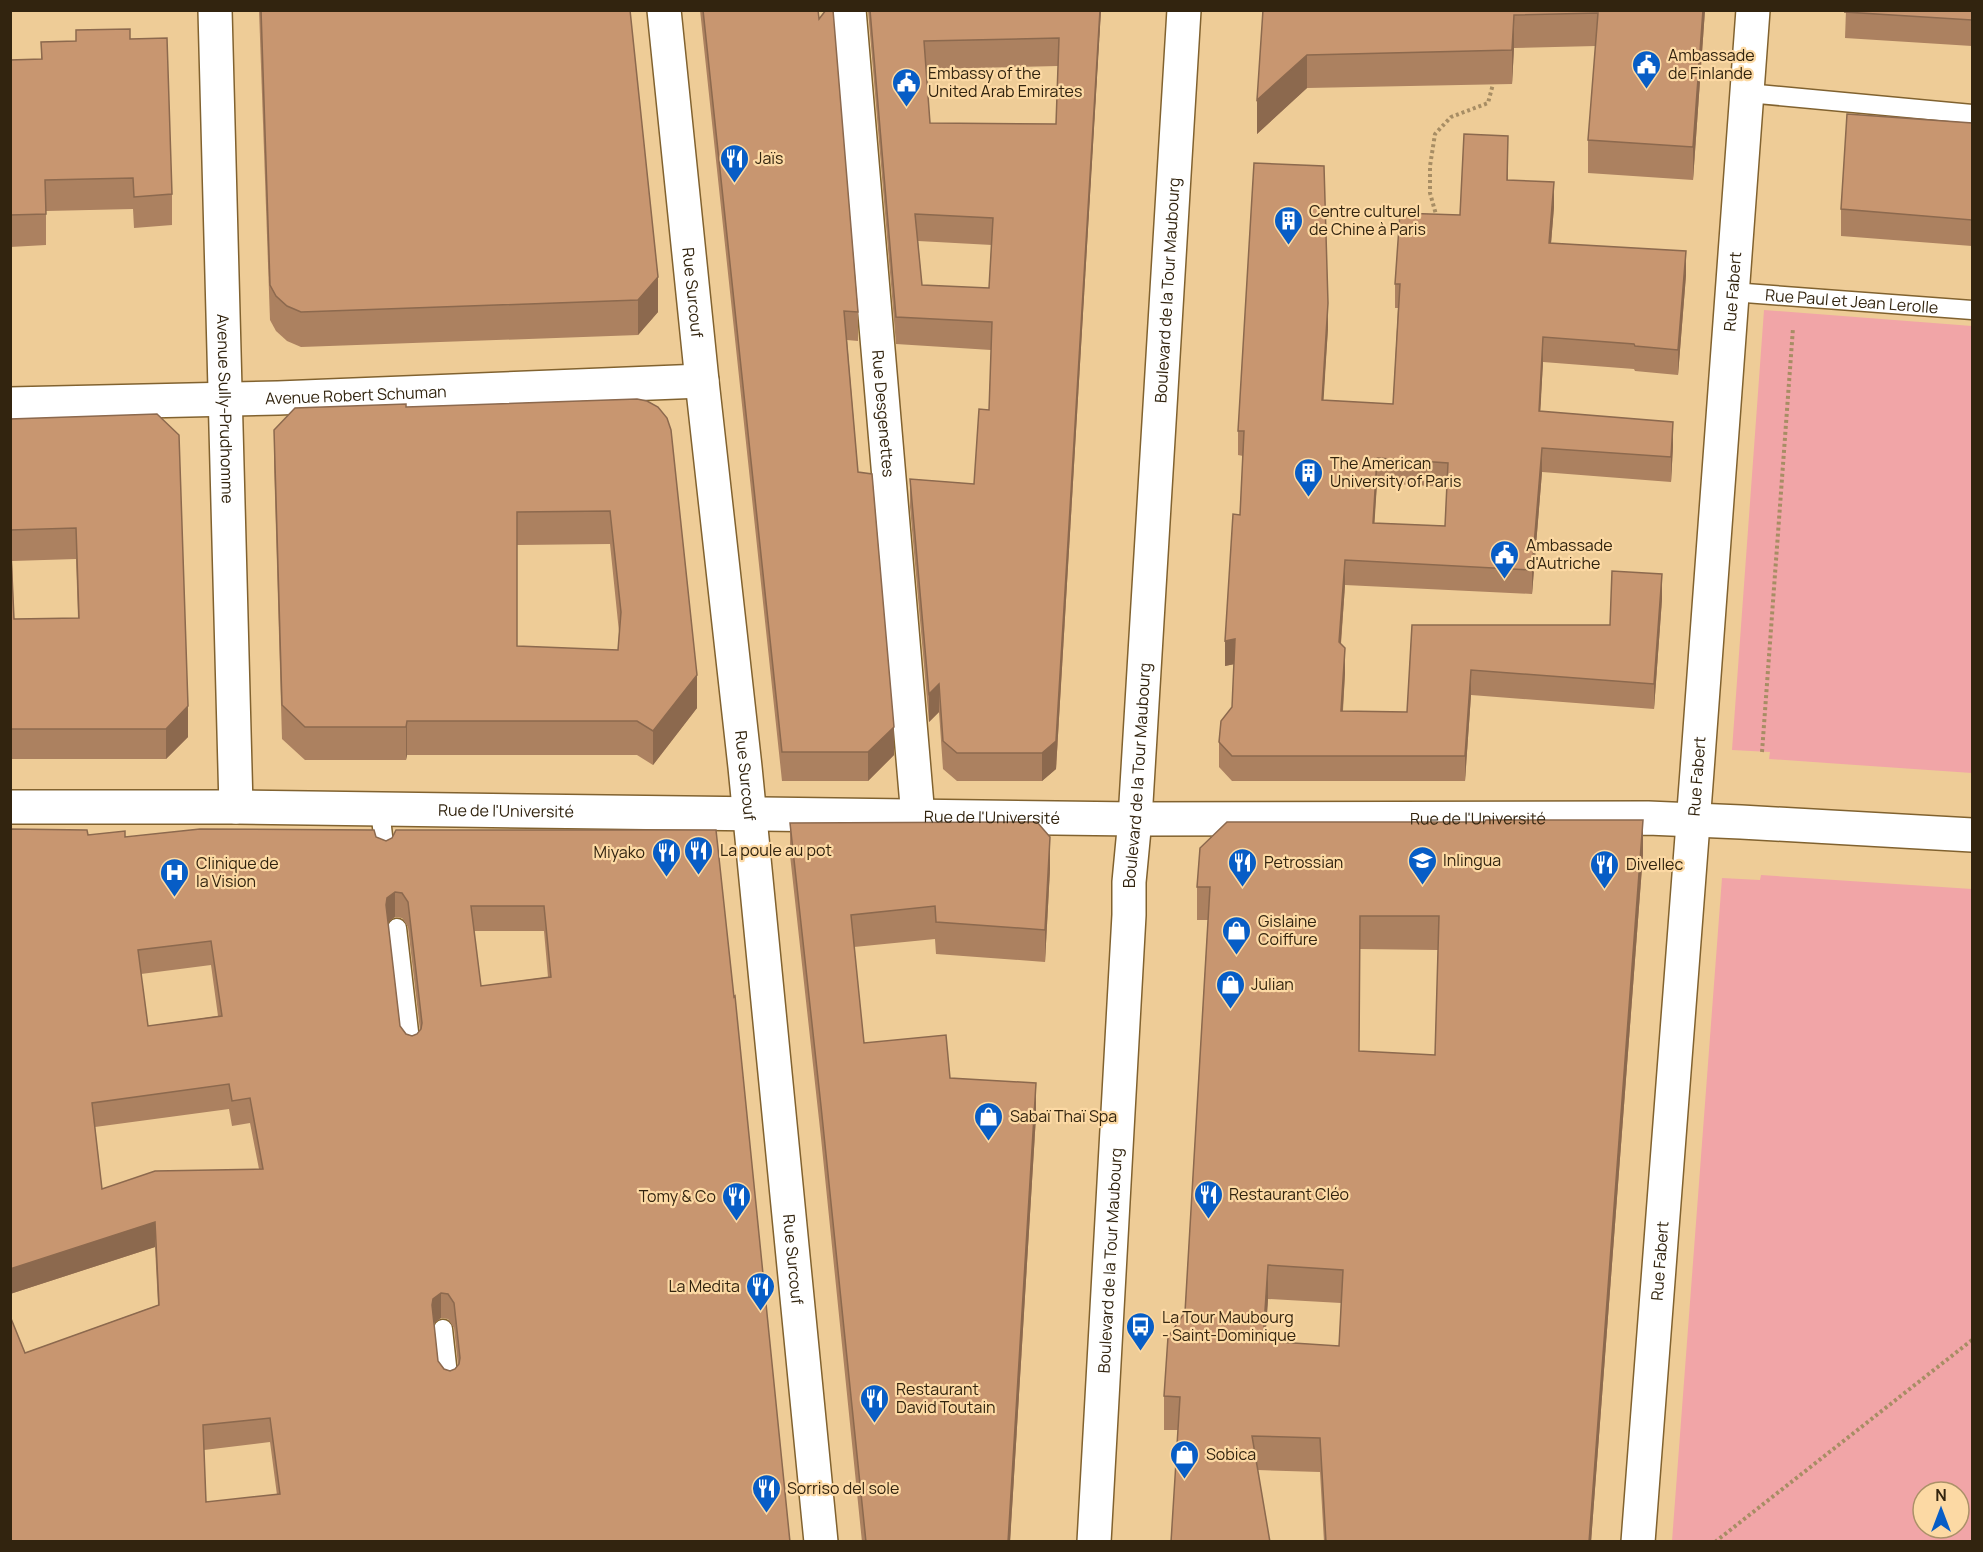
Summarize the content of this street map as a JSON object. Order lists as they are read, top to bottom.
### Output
{
  "streets": {
    "street": [
      "Boulevard de la Tour Maubourg",
      "Rue Fabert",
      "Rue Surcouf",
      "Avenue Robert Schuman",
      "Avenue Sully-Prudhomme",
      "Rue Desgenettes",
      "Rue de l'Université"
    ],
    "lane": ["Rue Paul et Jean Lerolle"]
  },
  "crossings": [
    ["Boulevard de la Tour Maubourg", "Rue de l'Université"],
    ["Rue Fabert", "Rue Paul et Jean Lerolle"],
    ["Rue Fabert", "Rue de l'Université"],
    ["Rue Surcouf", "Avenue Robert Schuman"],
    ["Rue Surcouf", "Rue de l'Université"],
    ["Avenue Robert Schuman", "Avenue Sully-Prudhomme"],
    ["Avenue Sully-Prudhomme", "Rue de l'Université"],
    ["Rue Desgenettes", "Rue de l'Université"]
  ],
  "places": {
    "public building": ["Ambassade de Finlande", "Embassy of the United Arab Emirates", "Ambassade d'Autriche"],
    "restaurant": [
      "Jaïs",
      "La poule au pot",
      "Miyako",
      "Petrossian",
      "Divellec",
      "Restaurant Cléo",
      "Tomy & Co",
      "La Medita",
      "Restaurant David Toutain",
      "Sorriso del sole"
    ],
    "building": ["Centre culturel de Chine à Paris", "The American University of Paris"],
    "school or university": ["Inlingua"],
    "hospital": ["Clinique de la Vision"],
    "shop": [
      "Gislaine Coiffure",
      "Julian",
      "Sabaï Thaï Spa",
      "Sobica"
    ],
    "bus stop": ["La Tour Maubourg - Saint-Dominique"]
  },
  "north": "top"
}
